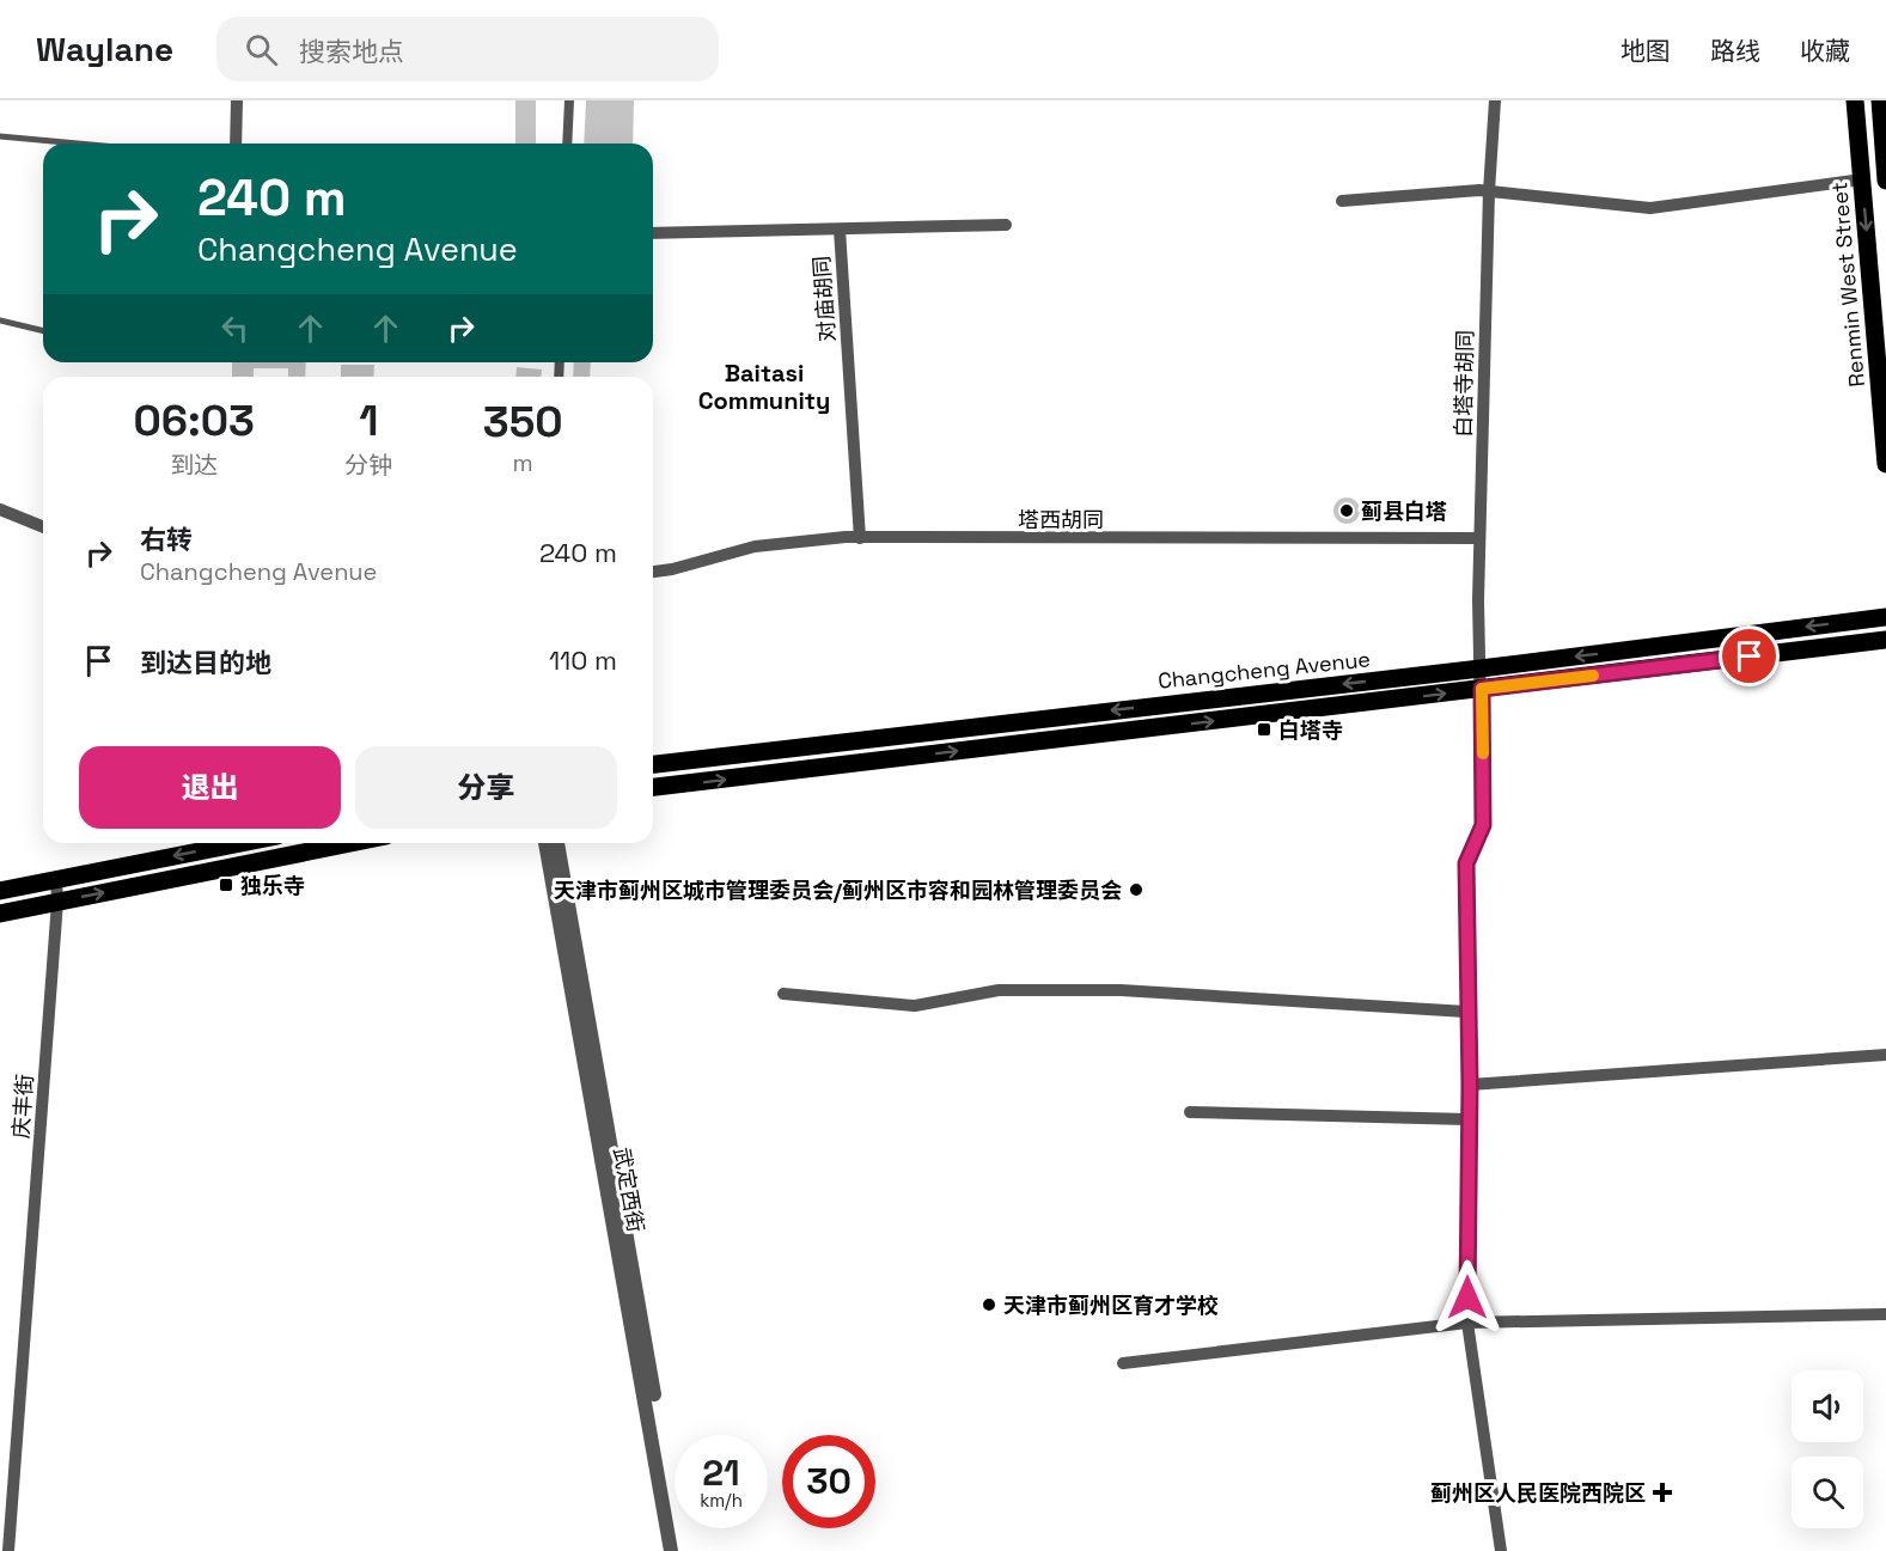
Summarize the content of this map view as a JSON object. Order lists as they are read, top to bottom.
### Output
{
  "streets": {
    "main road": ["Renmin West Street", "Changcheng Avenue"],
    "street": [
      "对庙胡同",
      "白塔寺胡同",
      "塔西胡同",
      "庆丰街",
      "武定西街"
    ]
  },
  "crossings": [
    ["对庙胡同", "塔西胡同"],
    ["白塔寺胡同", "塔西胡同"],
    ["白塔寺胡同", "Changcheng Avenue"]
  ],
  "one_way": ["Renmin West Street"],
  "districts": ["Baitasi Community"],
  "places": {
    "other": ["蓟县白塔", "天津市蓟州区城市管理委员会/蓟州区市容和园林管理委员会", "天津市蓟州区育才学校"],
    "transit": ["白塔寺", "独乐寺"],
    "health": ["蓟州区人民医院西院区"]
  },
  "page": {
    "header": "Waylane",
    "search": "搜索地点",
    "nav": ["地图", "路线", "收藏"],
    "turn": ["240 m", "Changcheng Avenue"],
    "eta": [
      "06:03",
      "到达",
      "1",
      "分钟",
      "350",
      "m"
    ],
    "list": [
      {
        "name": "右转",
        "note": "Changcheng Avenue",
        "value": "240 m"
      },
      {
        "name": "到达目的地",
        "value": "110 m"
      }
    ],
    "buttons": ["退出", "分享"],
    "speed": "21 km/h",
    "limit": "30"
  }
}
